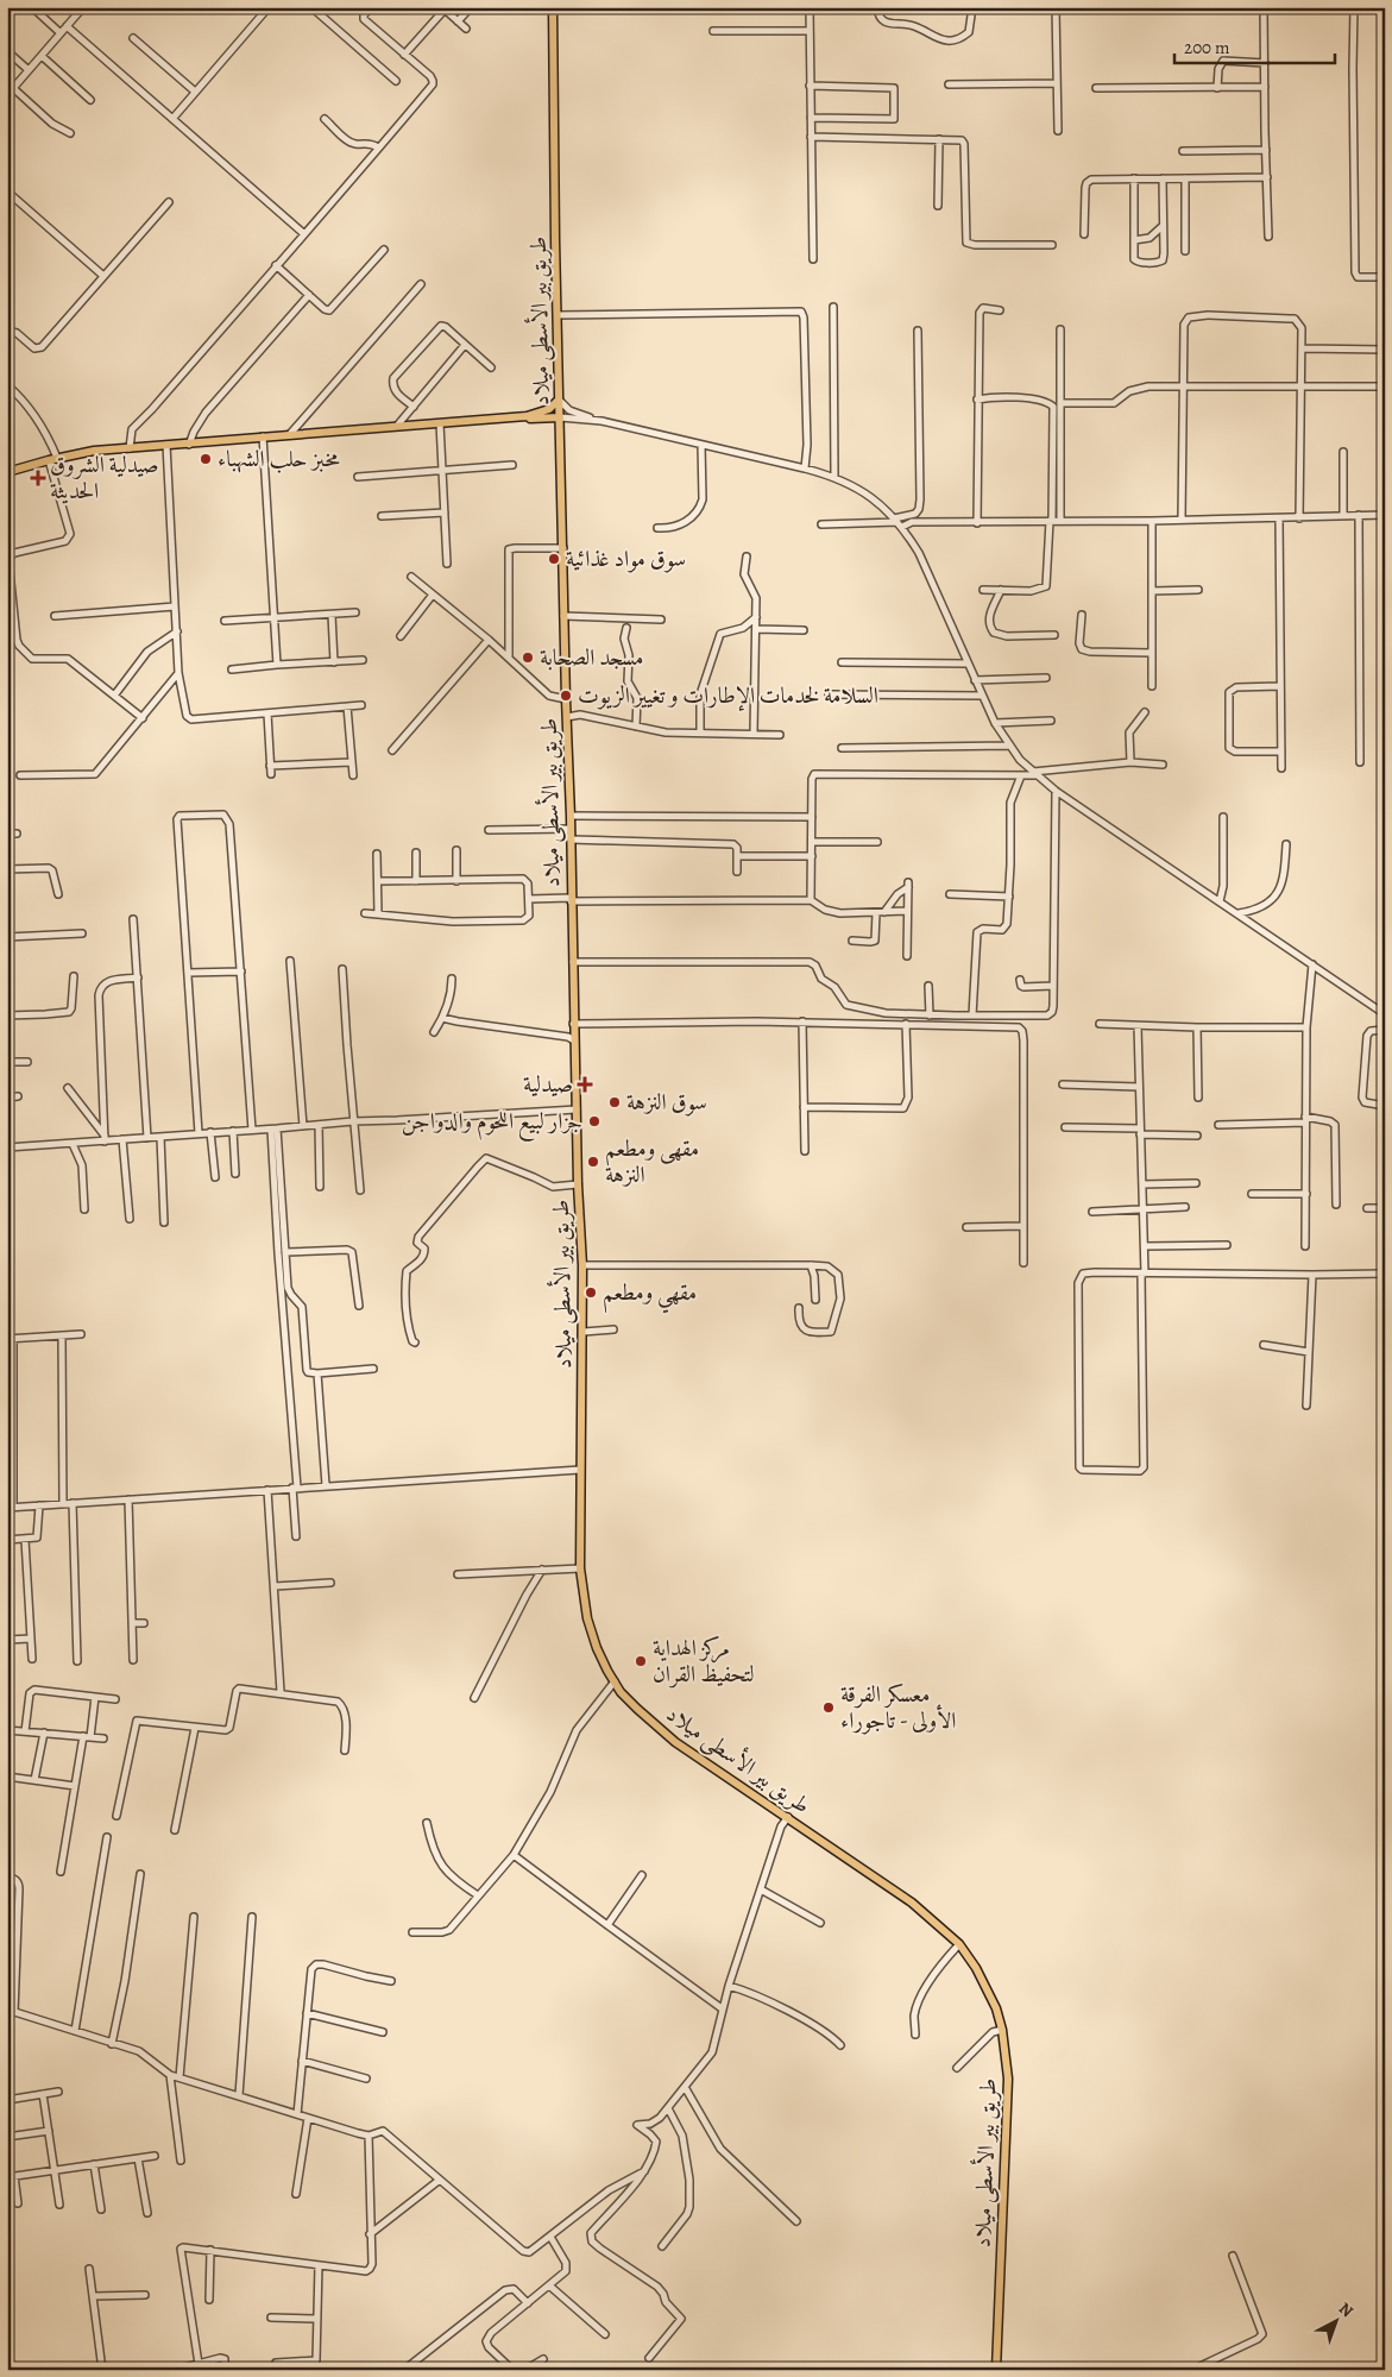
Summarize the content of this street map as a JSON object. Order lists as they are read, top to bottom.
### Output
{
  "streets": {
    "main road": ["طريق بير الأسطى ميلاد"]
  },
  "places": {
    "other": [
      "مخبز حلب الشهباء",
      "سوق مواد غذائية",
      "مسجد الصحابة",
      "السلامة لخدمات الإطارات و تغيير الزيوت",
      "سوق النزهة",
      "جزار لبيع اللحوم والدواجن",
      "مقهى ومطعم النزهة",
      "مقهي ومطعم",
      "مركز الهداية لتحفيظ القران",
      "معسكر الفرقة الأولى - تاجوراء"
    ],
    "health": ["صيدلية الشروق الحديثة", "صيدلية"]
  },
  "scale_bar": "200 m",
  "north": "top right"
}
